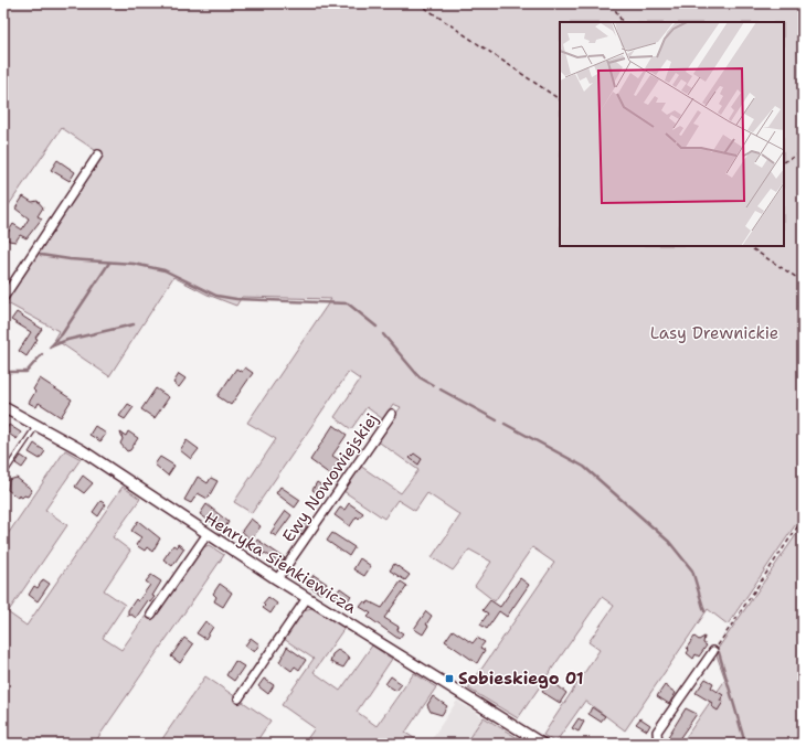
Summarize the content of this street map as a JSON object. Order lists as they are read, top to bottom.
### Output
{
  "streets": {
    "street": ["Ewy Nowowiejskiej", "Henryka Sienkiewicza"]
  },
  "crossings": [
    ["Ewy Nowowiejskiej", "Henryka Sienkiewicza"]
  ],
  "parks": ["Lasy Drewnickie"],
  "places": {
    "transit": ["Sobieskiego 01"]
  }
}
